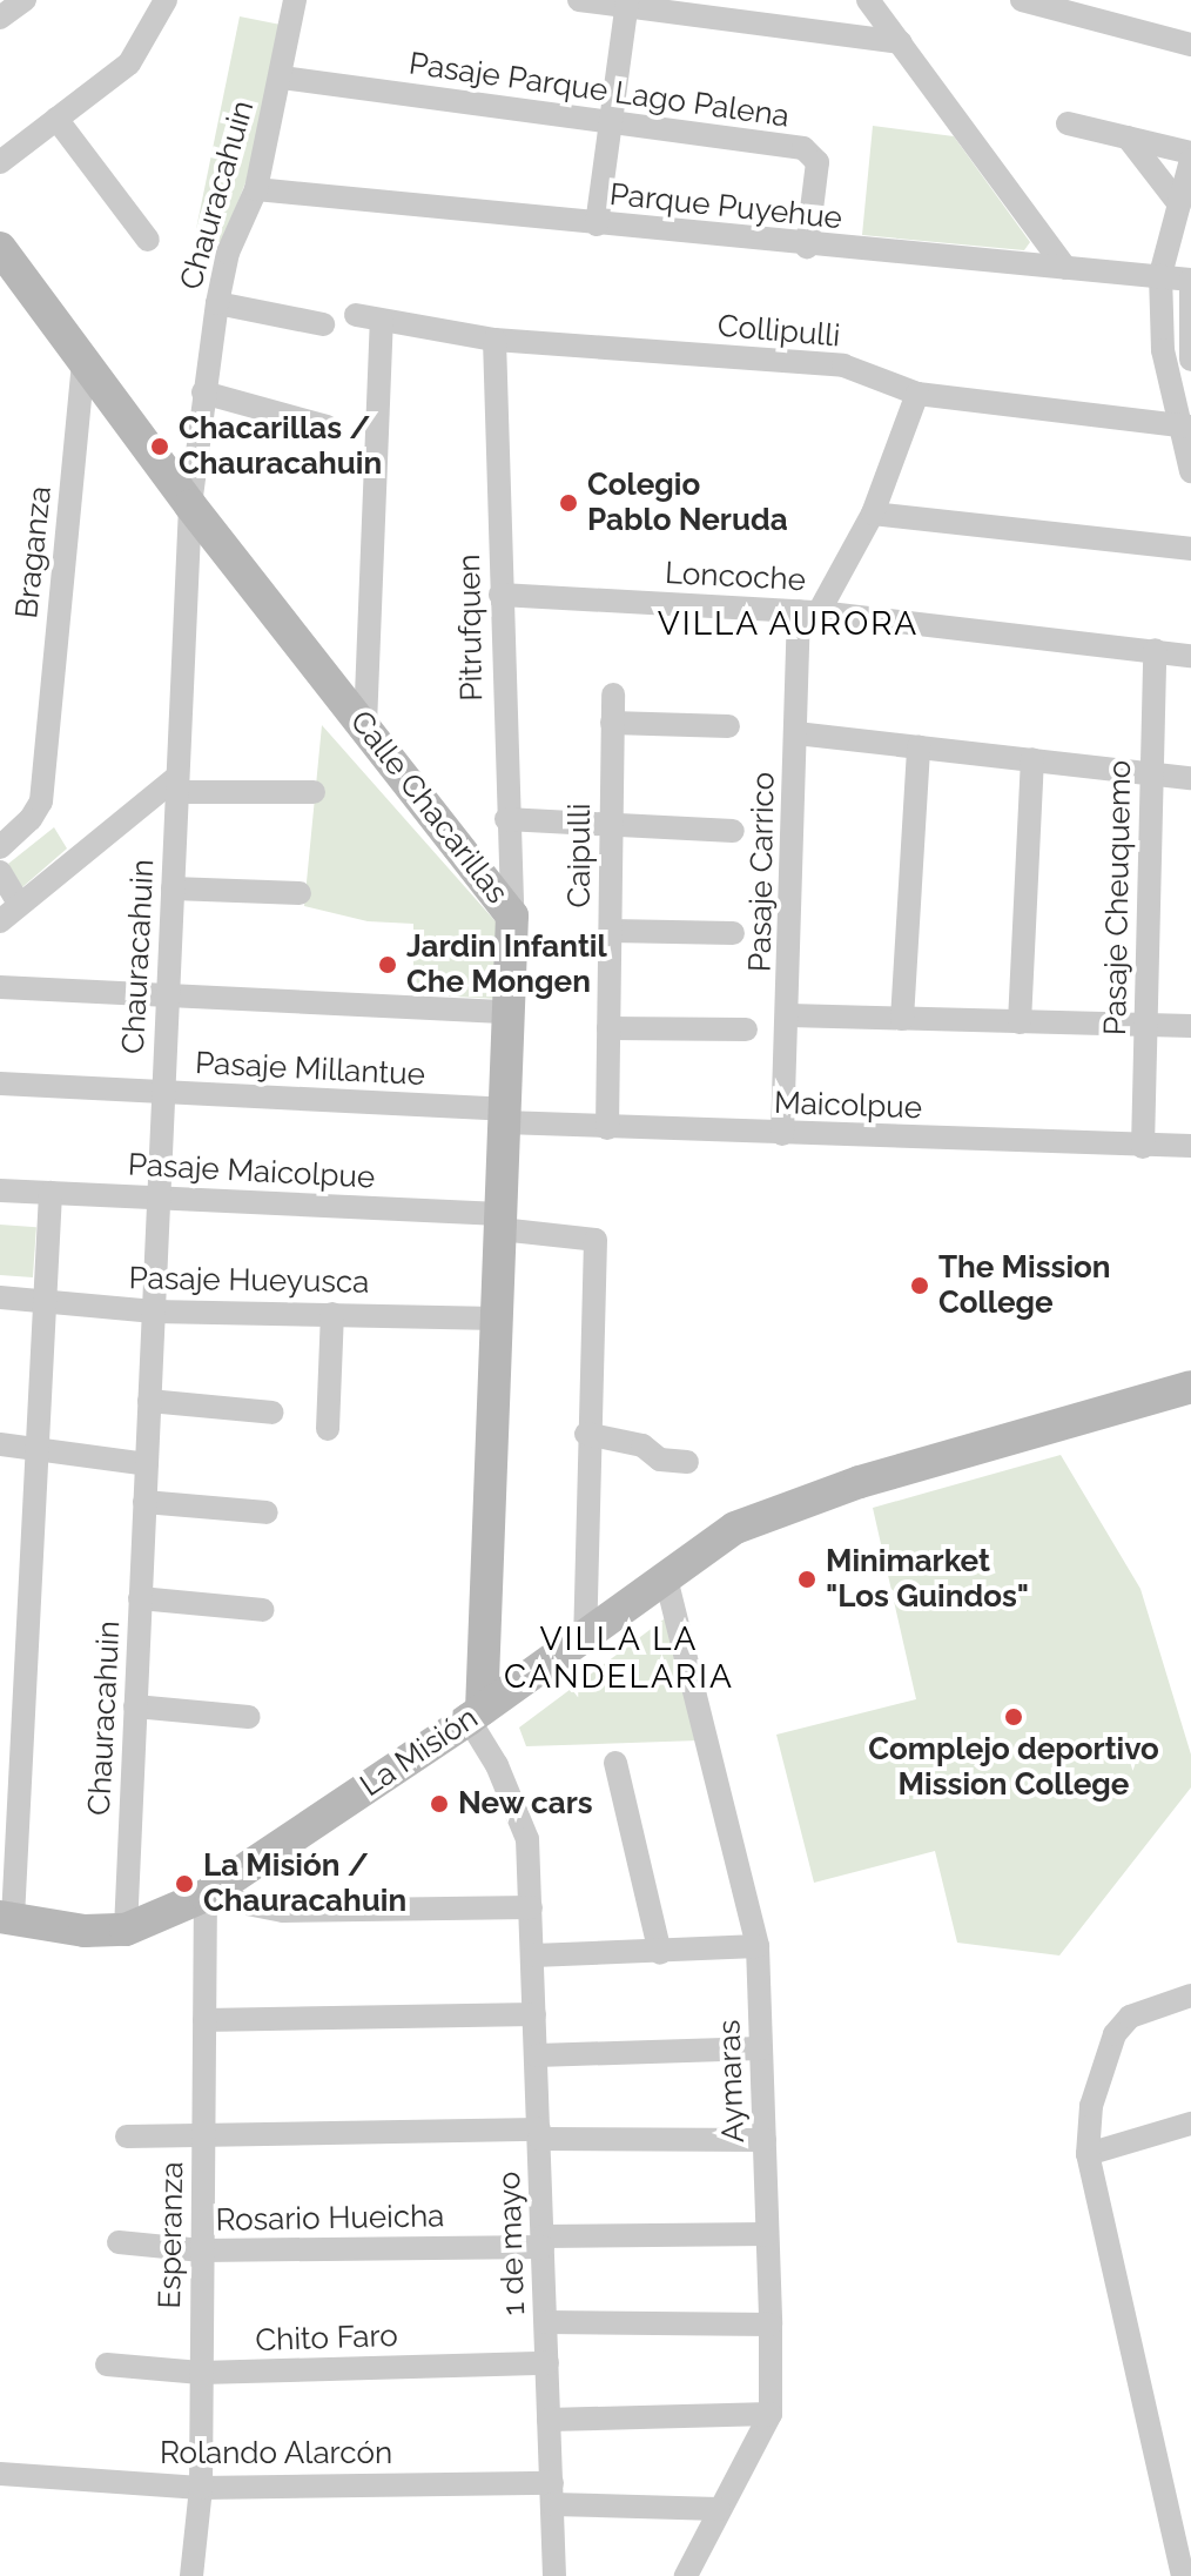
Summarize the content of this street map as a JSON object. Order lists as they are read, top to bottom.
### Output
{
  "streets": {
    "street": [
      "Pasaje Parque Lago Palena",
      "Chauracahuin",
      "Parque Puyehue",
      "Collipulli",
      "Braganza",
      "Loncoche",
      "Pitrufquen",
      "Calle Chacarillas",
      "Caipulli",
      "Pasaje Carrico",
      "Pasaje Cheuquemo",
      "Pasaje Millantue",
      "Maicolpue",
      "Pasaje Maicolpue",
      "Pasaje Hueyusca",
      "La Misión",
      "Aymaras",
      "Rosario Hueicha",
      "Esperanza",
      "1 de mayo",
      "Chito Faro",
      "Rolando Alarcón"
    ]
  },
  "crossings": [
    ["Pasaje Parque Lago Palena", "Chauracahuin"],
    ["Pasaje Parque Lago Palena", "Parque Puyehue"],
    ["Chauracahuin", "Parque Puyehue"],
    ["Chauracahuin", "Calle Chacarillas"],
    ["Chauracahuin", "Pasaje Millantue"],
    ["Chauracahuin", "Pasaje Maicolpue"],
    ["Chauracahuin", "Pasaje Hueyusca"],
    ["Chauracahuin", "La Misión"],
    ["Collipulli", "Pitrufquen"],
    ["Collipulli", "Pasaje Carrico"],
    ["Braganza", "Calle Chacarillas"],
    ["Loncoche", "Pitrufquen"],
    ["Loncoche", "Pasaje Carrico"],
    ["Loncoche", "Pasaje Cheuquemo"],
    ["Pitrufquen", "Calle Chacarillas"],
    ["Calle Chacarillas", "Pasaje Millantue"],
    ["Calle Chacarillas", "Maicolpue"],
    ["Calle Chacarillas", "Pasaje Maicolpue"],
    ["Calle Chacarillas", "Pasaje Hueyusca"],
    ["Calle Chacarillas", "La Misión"],
    ["Calle Chacarillas", "1 de mayo"],
    ["Caipulli", "Maicolpue"],
    ["Pasaje Carrico", "Maicolpue"],
    ["Pasaje Cheuquemo", "Maicolpue"],
    ["Pasaje Millantue", "Maicolpue"],
    ["La Misión", "Aymaras"],
    ["La Misión", "Esperanza"],
    ["La Misión", "1 de mayo"],
    ["Aymaras", "Rosario Hueicha"],
    ["Aymaras", "Rolando Alarcón"],
    ["Rosario Hueicha", "Esperanza"],
    ["Rosario Hueicha", "1 de mayo"],
    ["Esperanza", "Chito Faro"],
    ["Esperanza", "Rolando Alarcón"],
    ["1 de mayo", "Chito Faro"],
    ["1 de mayo", "Rolando Alarcón"]
  ],
  "districts": ["VILLA AURORA", "VILLA LA CANDELARIA"],
  "places": [
    "Chacarillas / Chauracahuin",
    "Colegio Pablo Neruda",
    "Jardin Infantil Che Mongen",
    "The Mission College",
    "Minimarket \"Los Guindos\"",
    "Complejo deportivo Mission College",
    "New cars",
    "La Misión / Chauracahuin"
  ]
}
